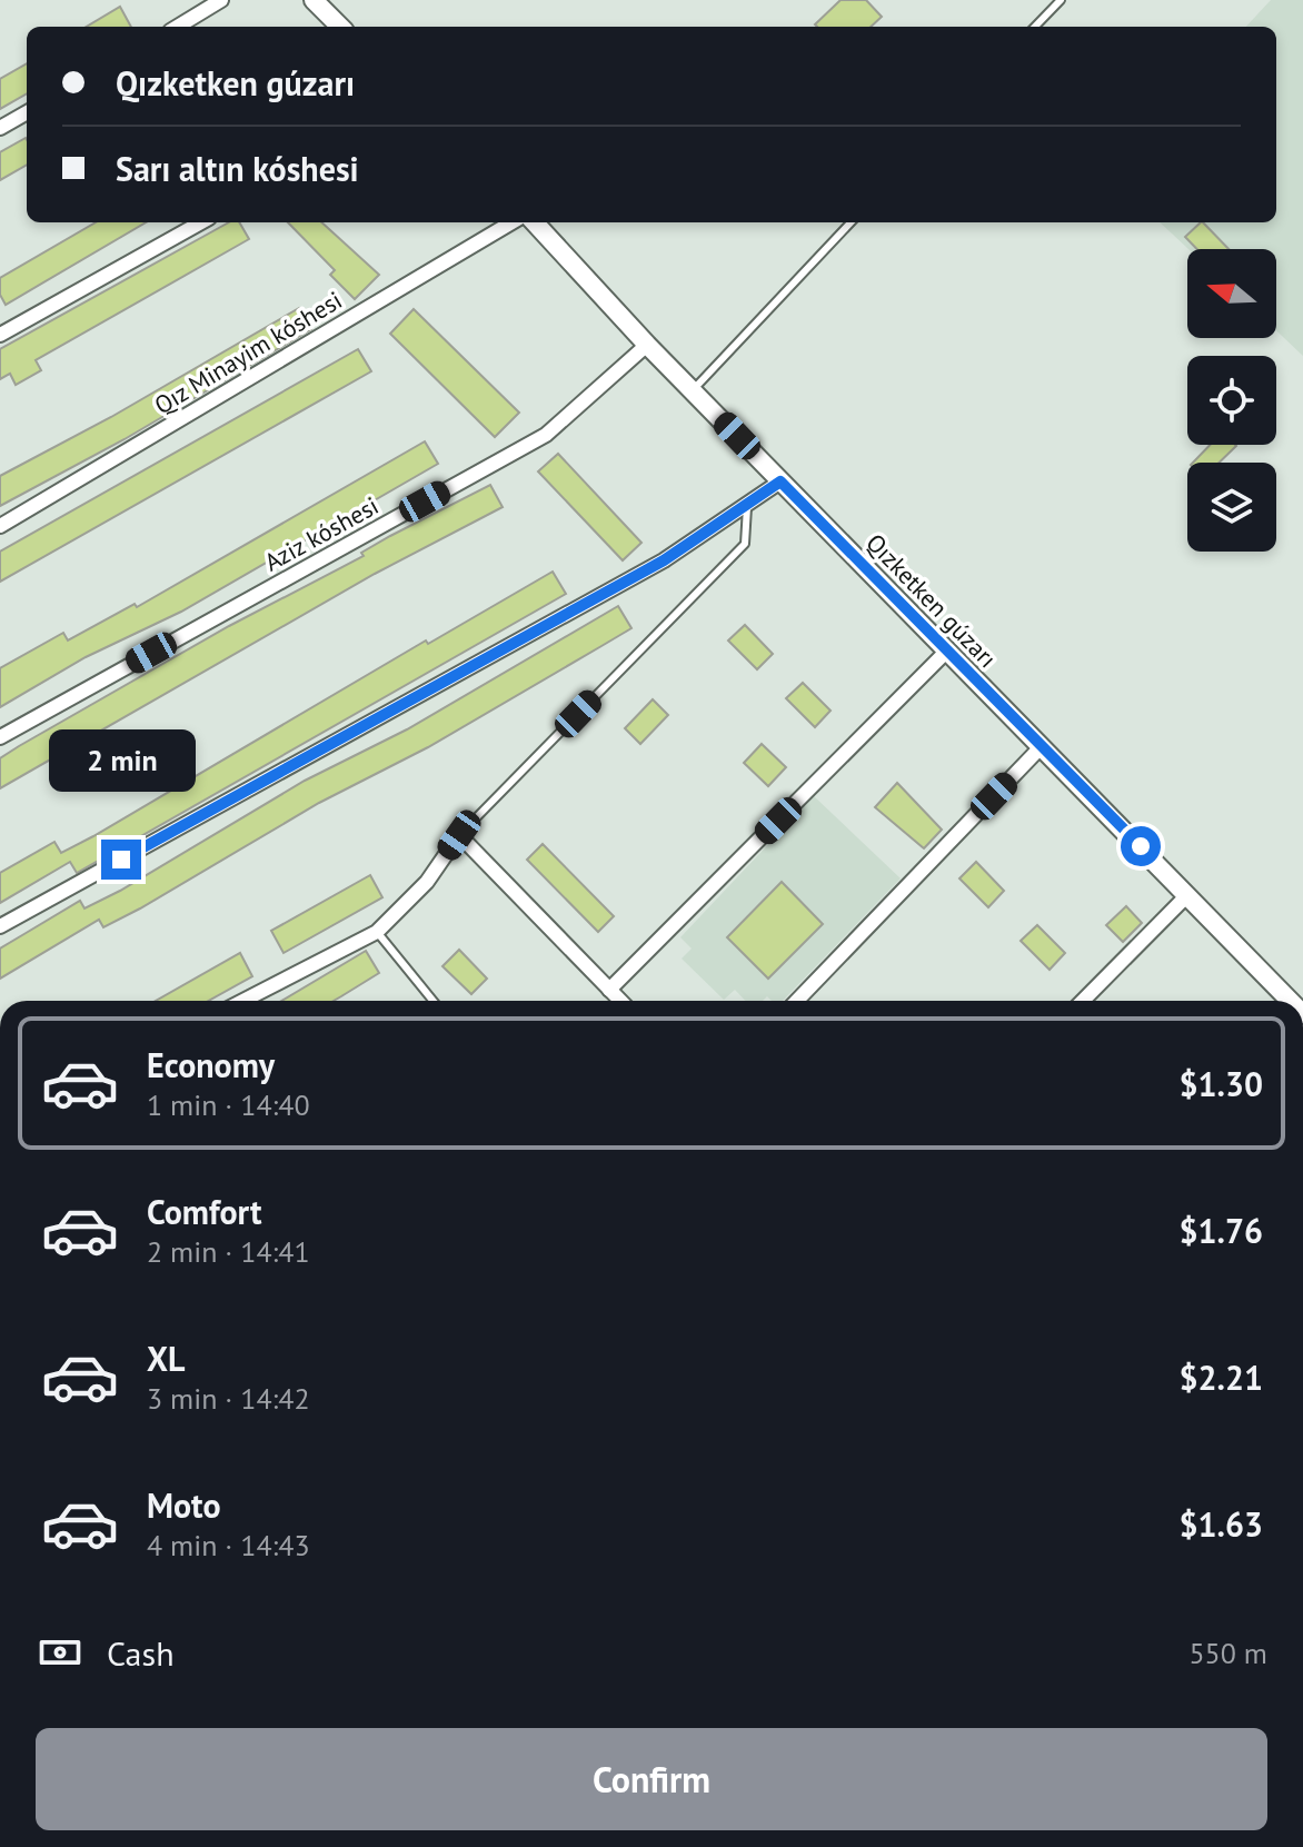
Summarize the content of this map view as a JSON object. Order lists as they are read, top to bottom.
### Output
{
  "streets": {
    "street": ["Qız Minayim kóshesi", "Aziz kóshesi", "Qızketken gúzarı"]
  },
  "crossings": [
    ["Aziz kóshesi", "Qızketken gúzarı"]
  ],
  "north": "left",
  "page": {
    "banner": ["Qızketken gúzarı", "Sarı altın kóshesi"],
    "bubble": "2 min",
    "list": [
      {
        "name": "Economy",
        "note": "1 min · 14:40",
        "value": "$1.30"
      },
      {
        "name": "Comfort",
        "note": "2 min · 14:41",
        "value": "$1.76"
      },
      {
        "name": "XL",
        "note": "3 min · 14:42",
        "value": "$2.21"
      },
      {
        "name": "Moto",
        "note": "4 min · 14:43",
        "value": "$1.63"
      }
    ],
    "pay": ["Cash", "550 m"],
    "buttons": "Confirm"
  }
}
